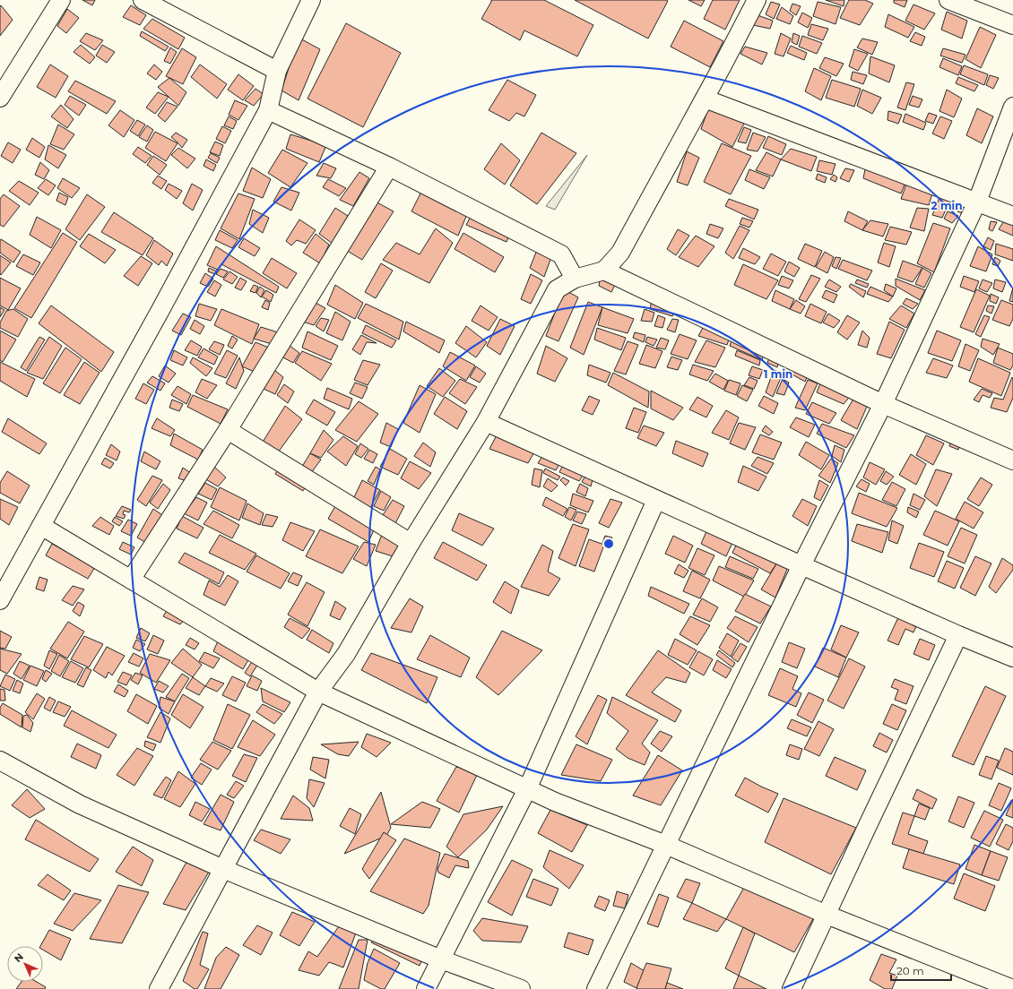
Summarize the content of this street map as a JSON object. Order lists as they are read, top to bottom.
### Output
{
  "scale_bar": "20 m",
  "north": "top left",
  "rings": ["2 min", "1 min"]
}
